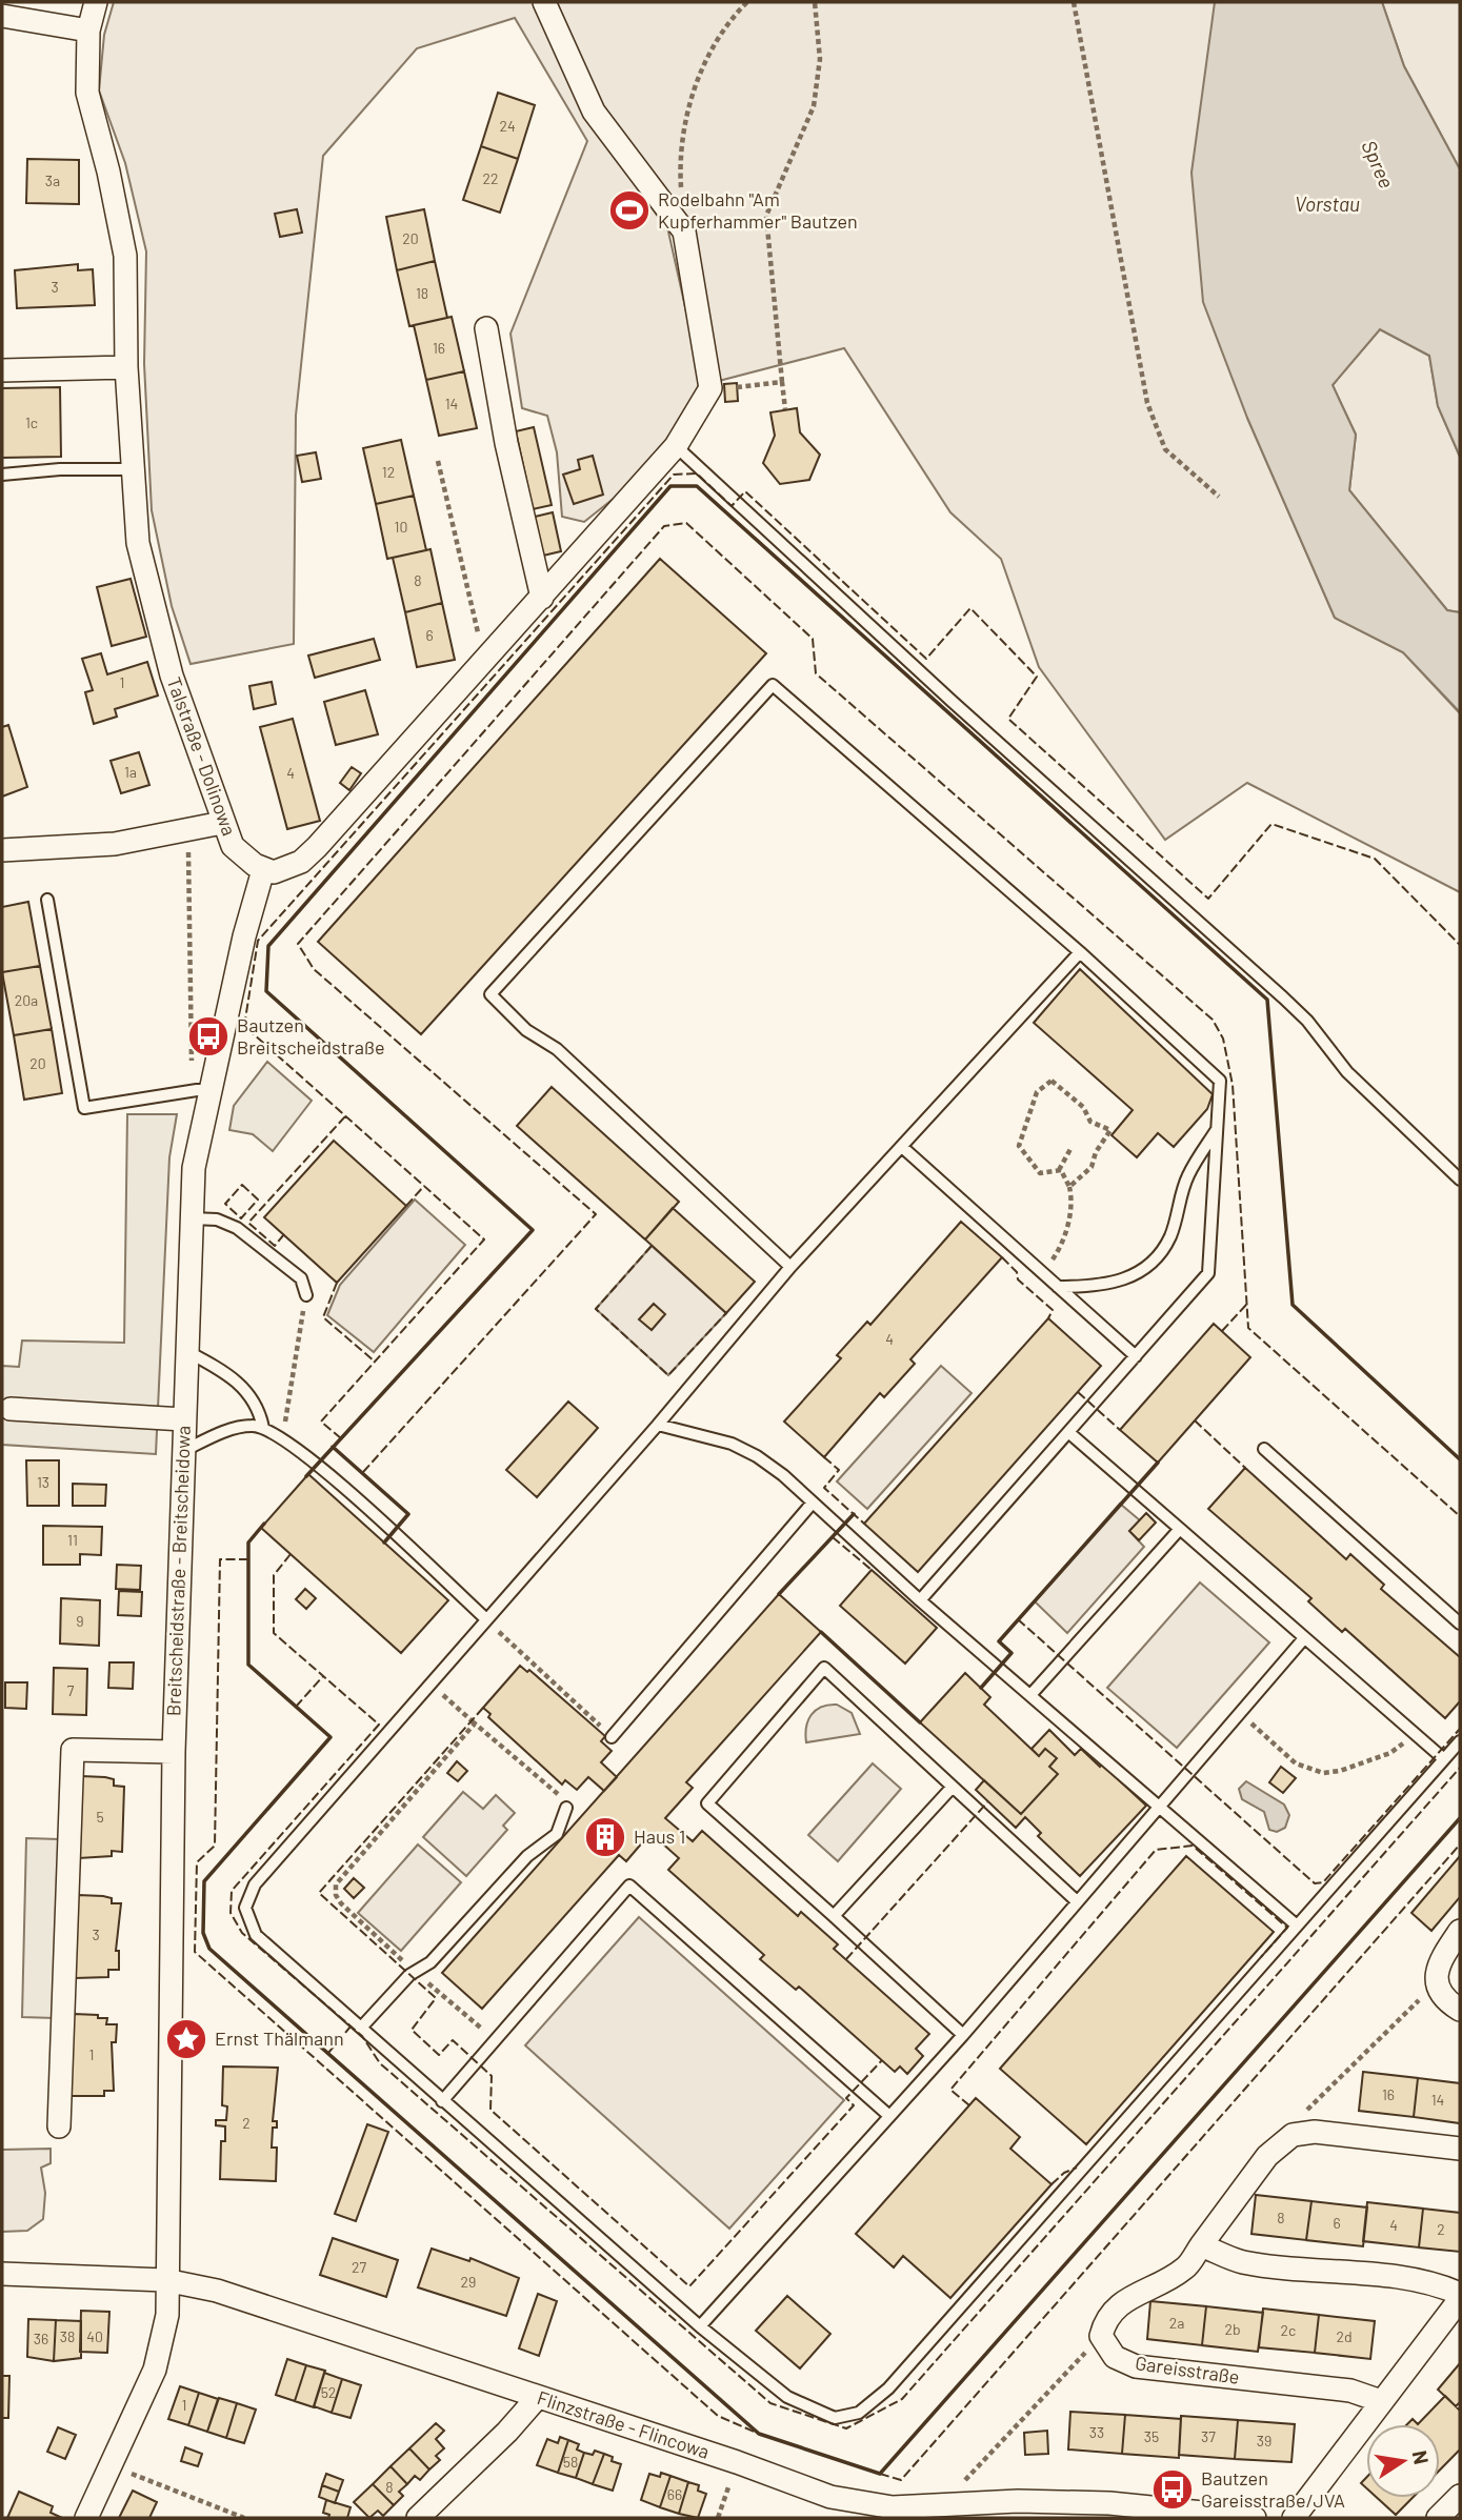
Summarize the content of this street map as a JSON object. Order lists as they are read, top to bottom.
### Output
{
  "streets": {
    "street": [
      "Talstraße - Dolinowa",
      "Breitscheidstraße - Breitscheidowa",
      "Gareisstraße",
      "Flinzstraße - Flincowa"
    ]
  },
  "crossings": [
    ["Talstraße - Dolinowa", "Breitscheidstraße - Breitscheidowa"],
    ["Breitscheidstraße - Breitscheidowa", "Flinzstraße - Flincowa"]
  ],
  "water": ["Spree", "Vorstau"],
  "places": {
    "sports": ["Rodelbahn \"Am Kupferhammer\" Bautzen"],
    "bus stop": ["Bautzen Breitscheidstraße", "Bautzen Gareisstraße/JVA"],
    "building": ["Haus 1"],
    "place": ["Ernst Thälmann"]
  },
  "house_numbers": [
    "24",
    "22",
    "3a",
    "20",
    "3",
    "18",
    "16",
    "14",
    "1c",
    "12",
    "10",
    "8",
    "6",
    "1",
    "1a",
    "4",
    "20a",
    "20",
    "4",
    "13",
    "11",
    "9",
    "7",
    "5",
    "3",
    "1",
    "16",
    "14",
    "2",
    "8",
    "6",
    "4",
    "2",
    "27",
    "29",
    "2a",
    "2b",
    "2c",
    "38",
    "40",
    "2d",
    "36",
    "52",
    "1",
    "33",
    "35",
    "37",
    "39",
    "58",
    "8",
    "66"
  ],
  "north": "right"
}
